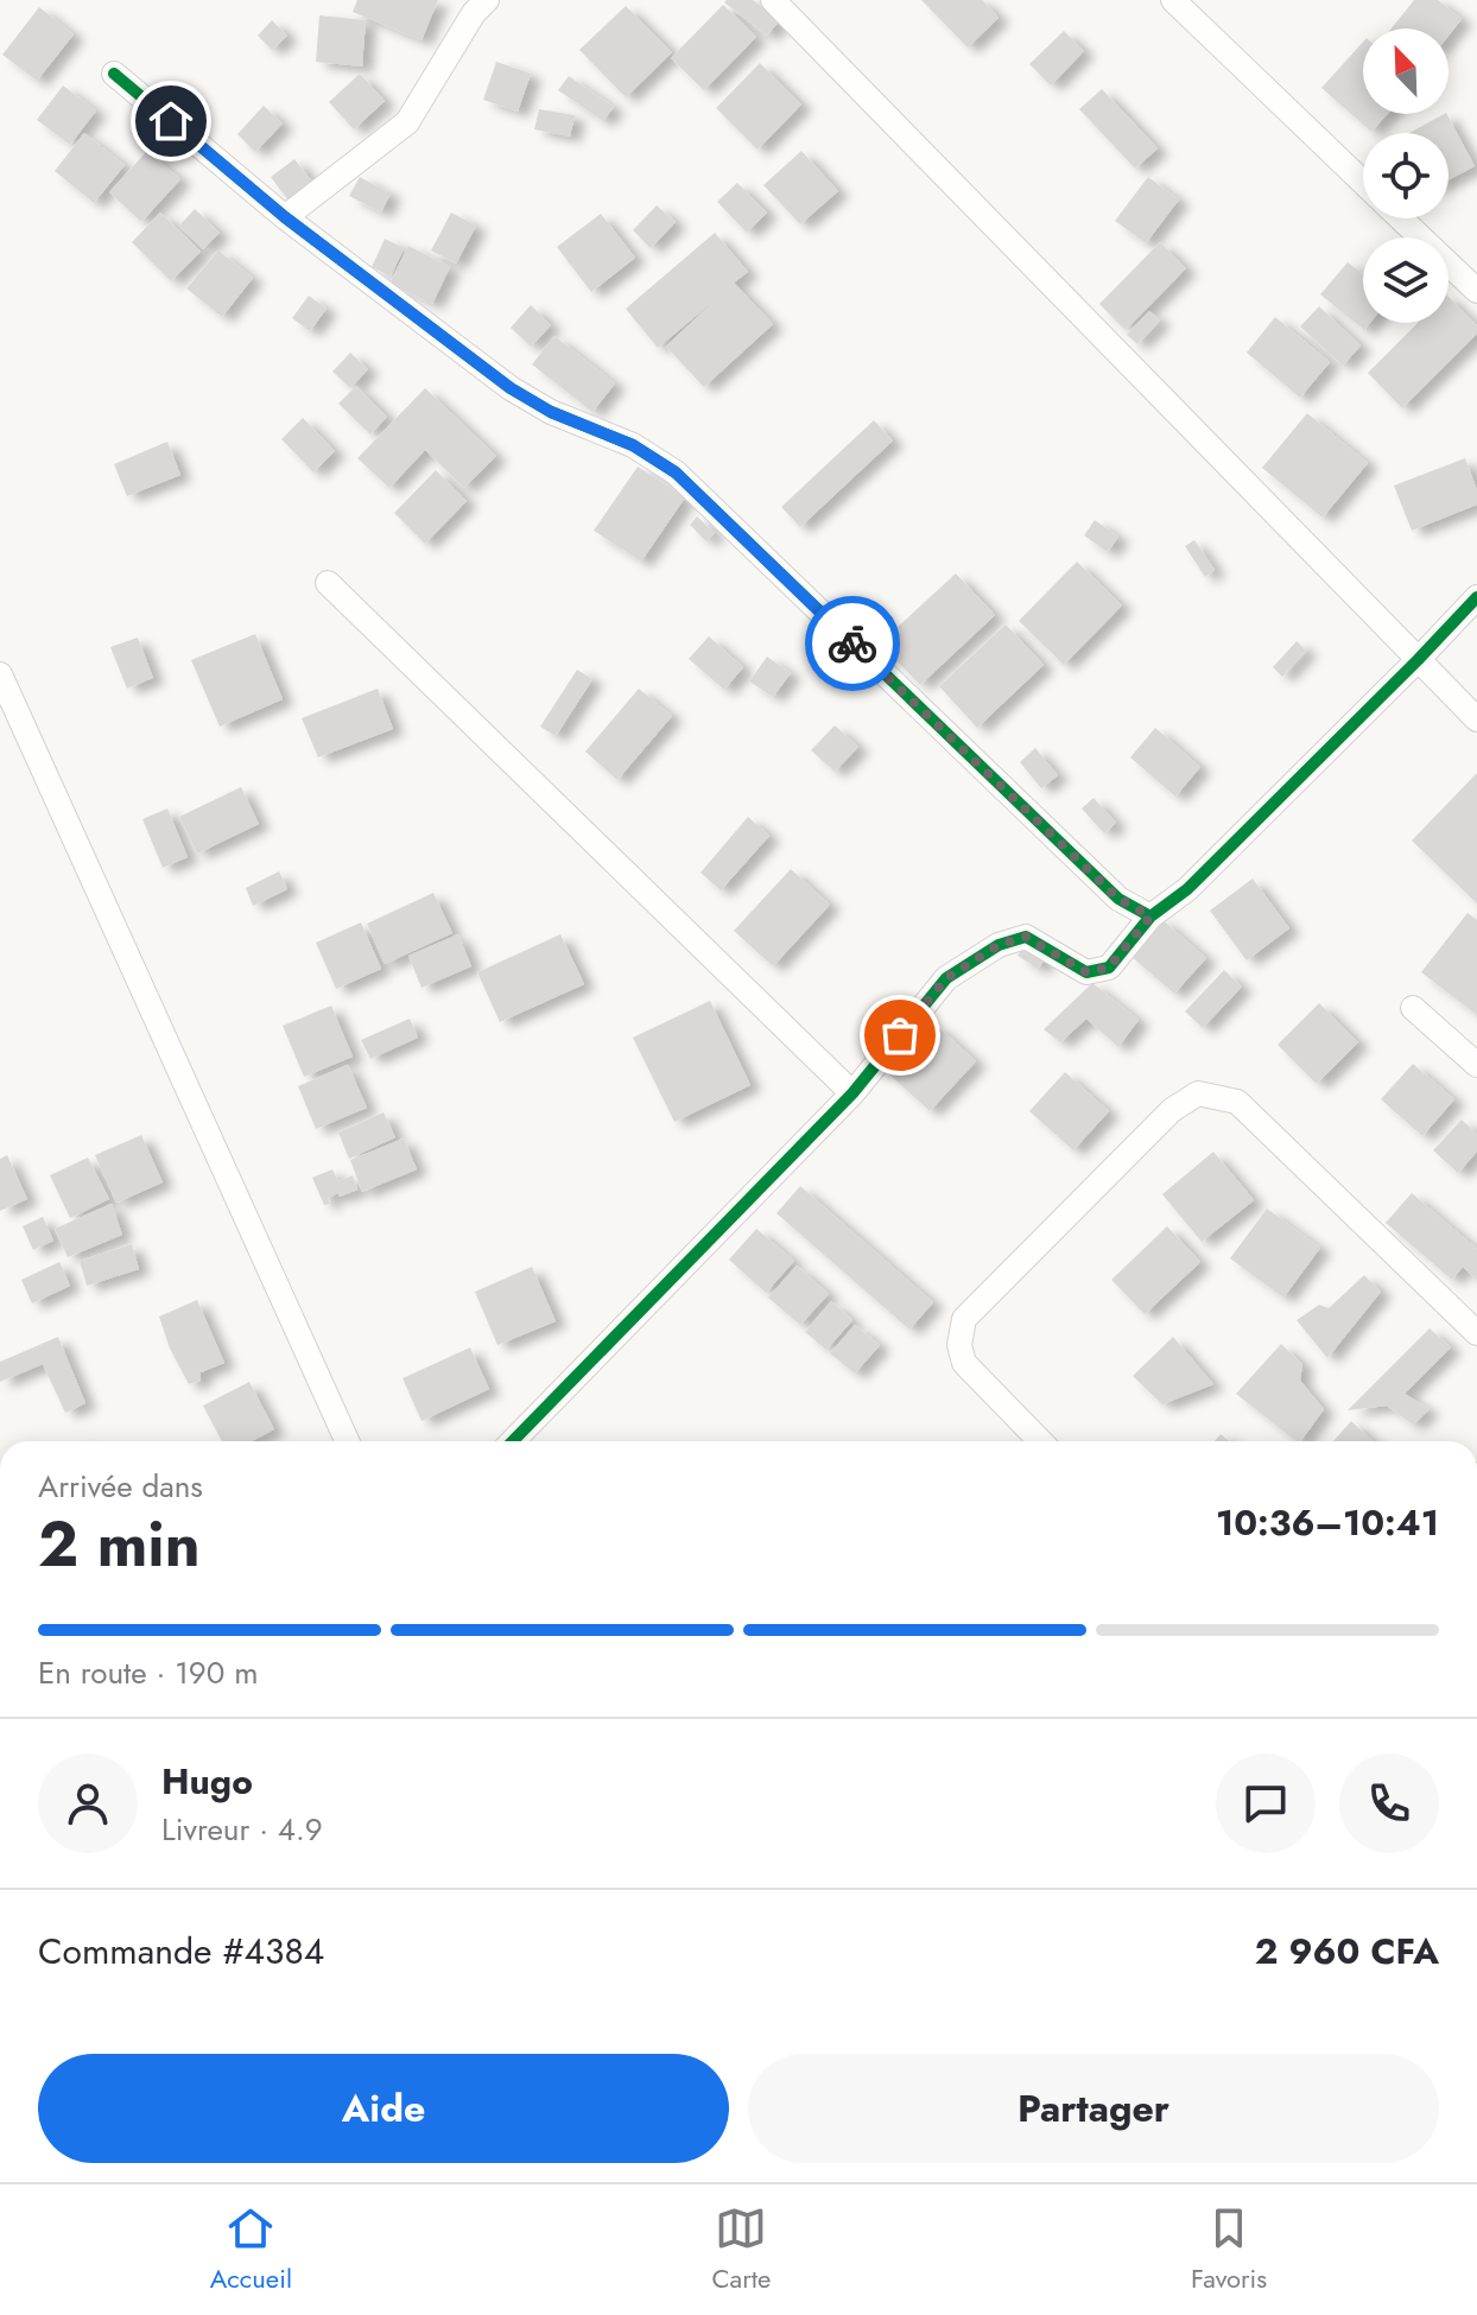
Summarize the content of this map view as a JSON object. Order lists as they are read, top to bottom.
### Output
{
  "north": "top left",
  "page": {
    "heading": ["2 min", "Arrivée dans", "10:36–10:41"],
    "panel": [
      "Hugo",
      "Livreur · 4.9",
      "Commande #4384",
      "2 960 CFA"
    ],
    "bar": "En route · 190 m",
    "buttons": ["Aide", "Partager"],
    "tabs": ["Accueil", "Carte", "Favoris"]
  }
}
